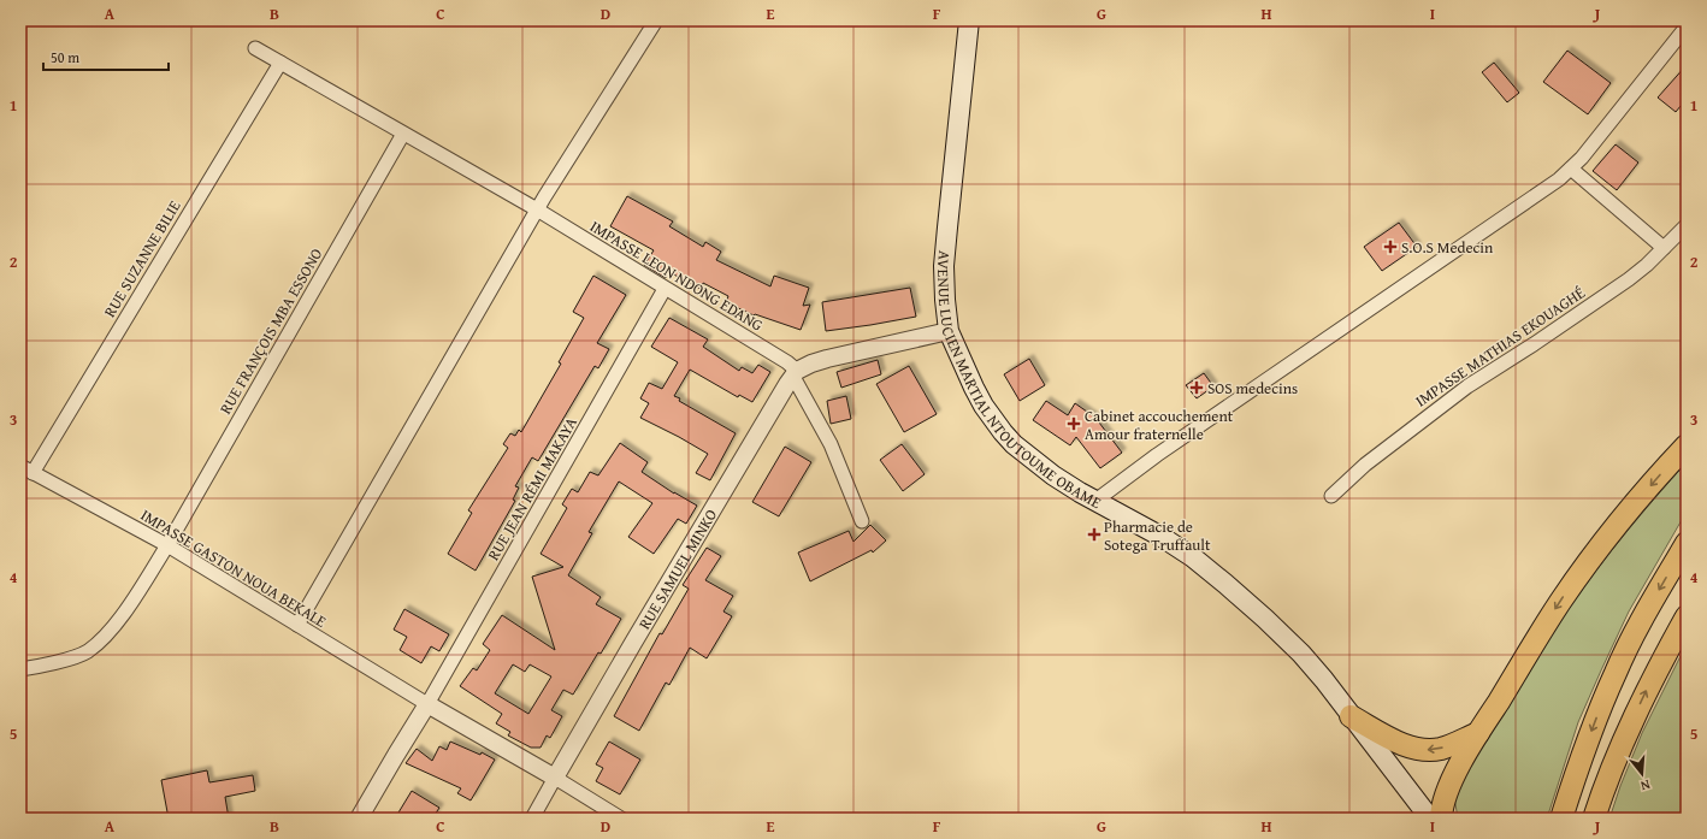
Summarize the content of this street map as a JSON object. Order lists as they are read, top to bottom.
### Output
{
  "streets": {
    "main road": ["AVENUE LUCIEN MARTIAL NTOUTOUME OBAME"],
    "street": [
      "RUE SUZANNE BILIE",
      "IMPASSE LEON NDONG EDANG",
      "RUE FRANÇOIS MBA ESSONO",
      "IMPASSE MATHIAS EKOUAGHÉ",
      "RUE JEAN RÉMI MAKAYA",
      "IMPASSE GASTON NOUA BEKALE",
      "RUE SAMUEL MINKO"
    ]
  },
  "crossings": [
    ["RUE SUZANNE BILIE", "IMPASSE LEON NDONG EDANG"],
    ["RUE SUZANNE BILIE", "IMPASSE GASTON NOUA BEKALE"],
    ["IMPASSE LEON NDONG EDANG", "RUE FRANÇOIS MBA ESSONO"],
    ["IMPASSE LEON NDONG EDANG", "RUE JEAN RÉMI MAKAYA"],
    ["IMPASSE LEON NDONG EDANG", "RUE SAMUEL MINKO"],
    ["RUE FRANÇOIS MBA ESSONO", "IMPASSE GASTON NOUA BEKALE"],
    ["RUE JEAN RÉMI MAKAYA", "IMPASSE GASTON NOUA BEKALE"]
  ],
  "places": {
    "health": [
      "S.O.S Medecin",
      "SOS medecins",
      "Cabinet accouchement Amour fraternelle",
      "Pharmacie de Sotega Truffault"
    ]
  },
  "scale_bar": "50 m",
  "north": "bottom",
  "grid": {
    "columns": [
      "A",
      "B",
      "C",
      "D",
      "E",
      "F",
      "G",
      "H",
      "I",
      "J"
    ],
    "rows": [
      "1",
      "2",
      "3",
      "4",
      "5"
    ]
  }
}
